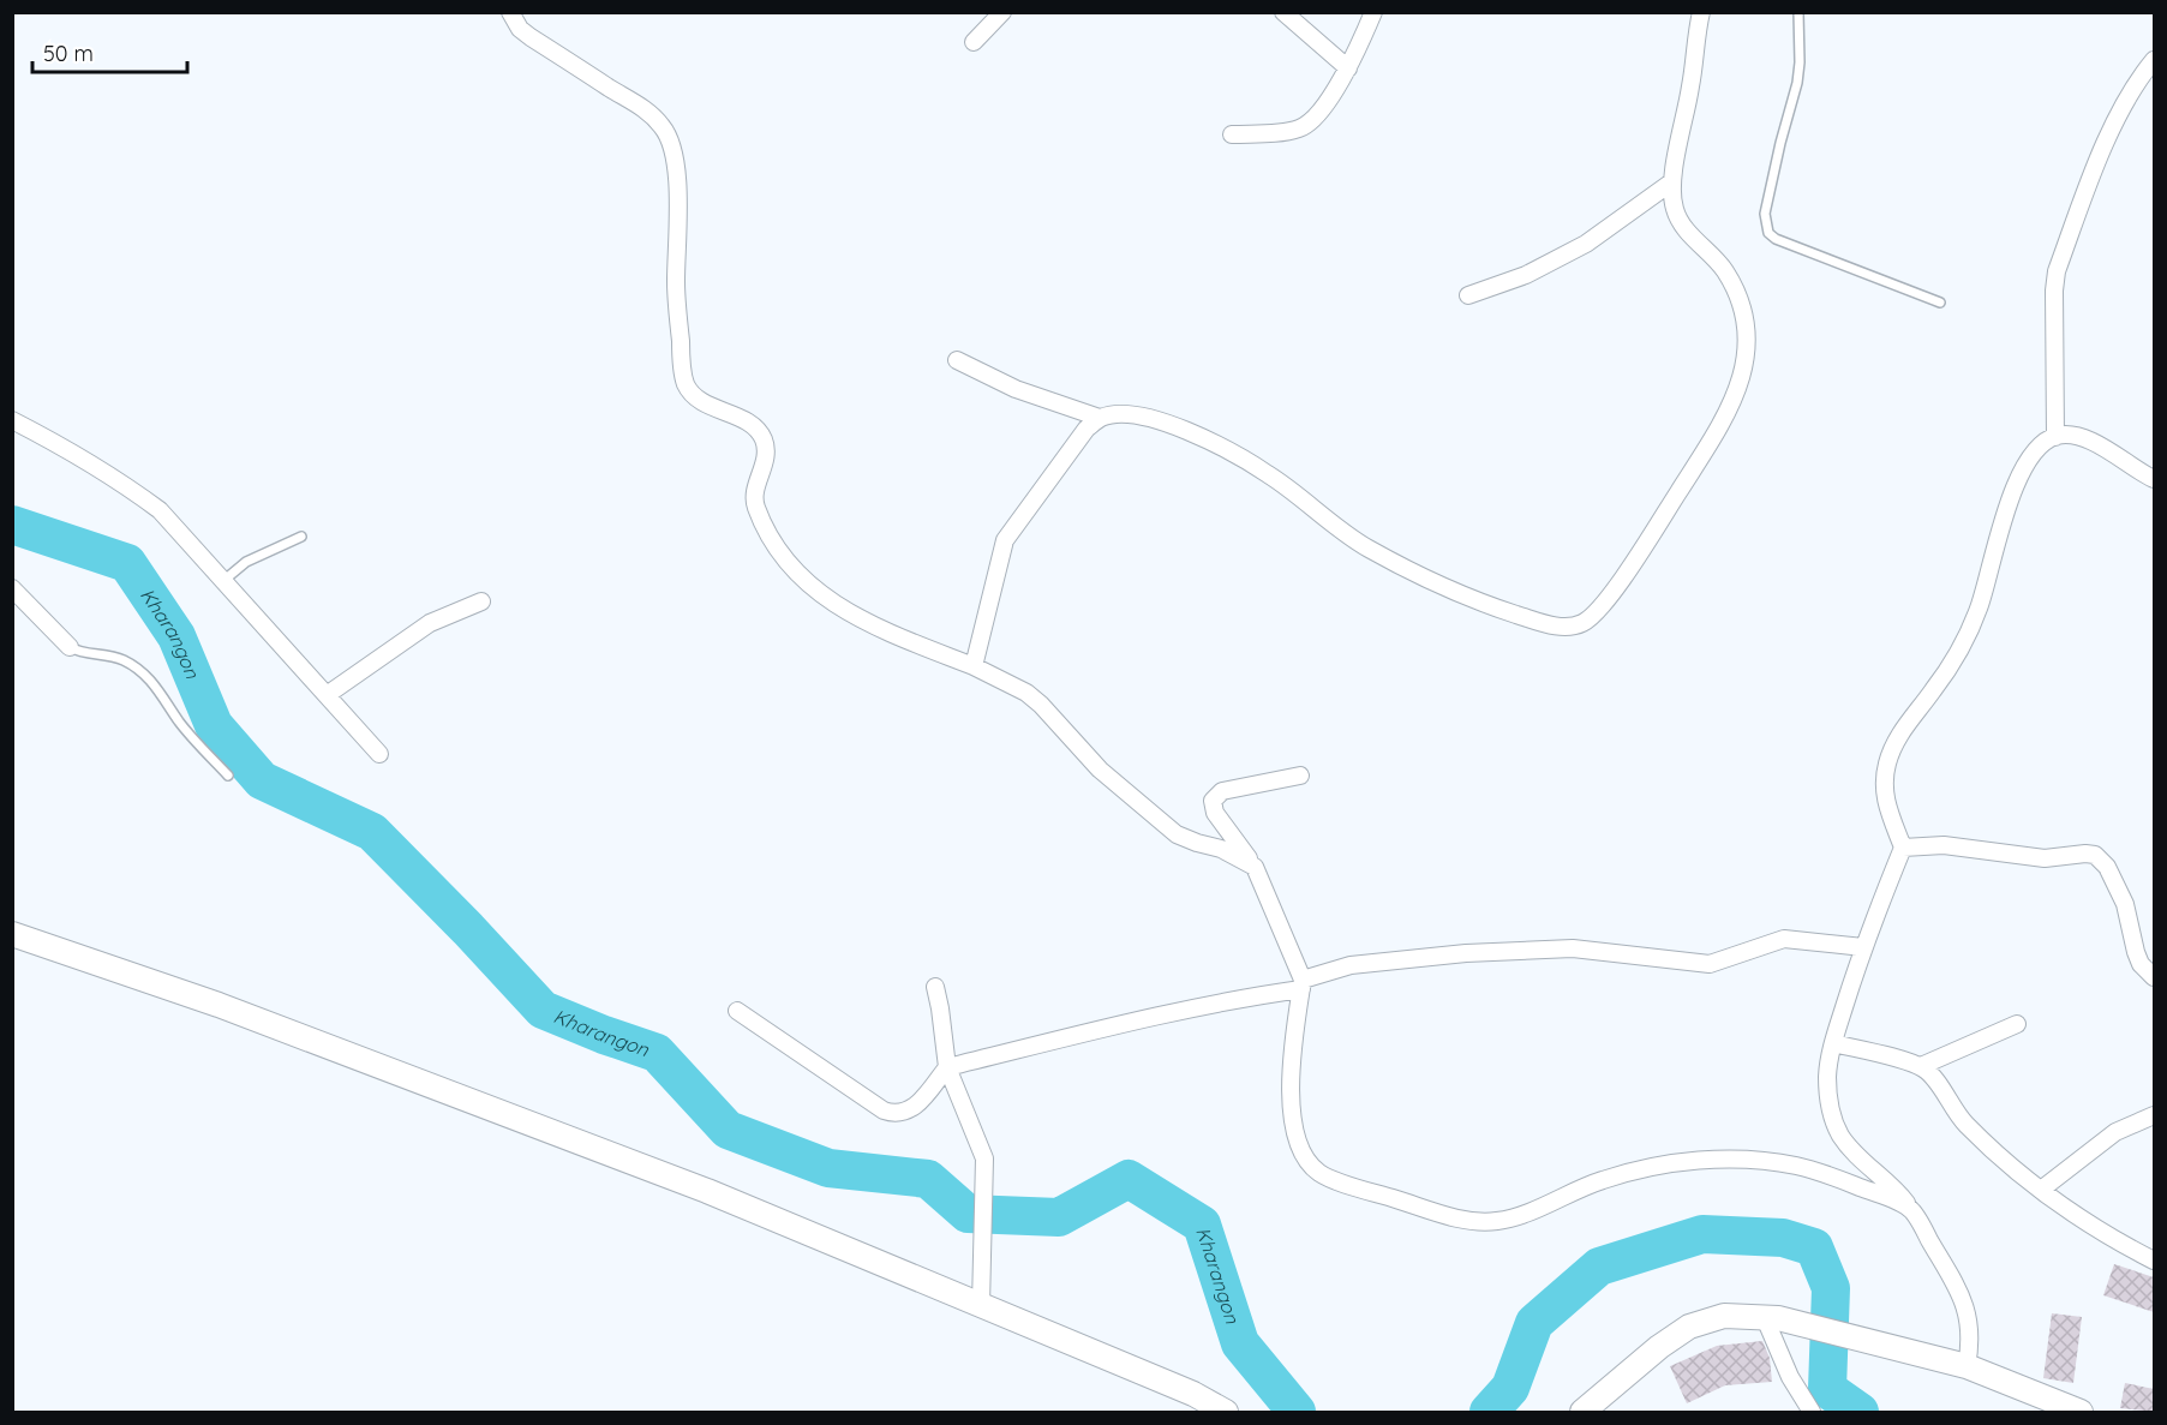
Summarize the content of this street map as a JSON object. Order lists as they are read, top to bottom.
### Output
{
  "water": ["Kharangon"],
  "scale_bar": "50 m"
}
